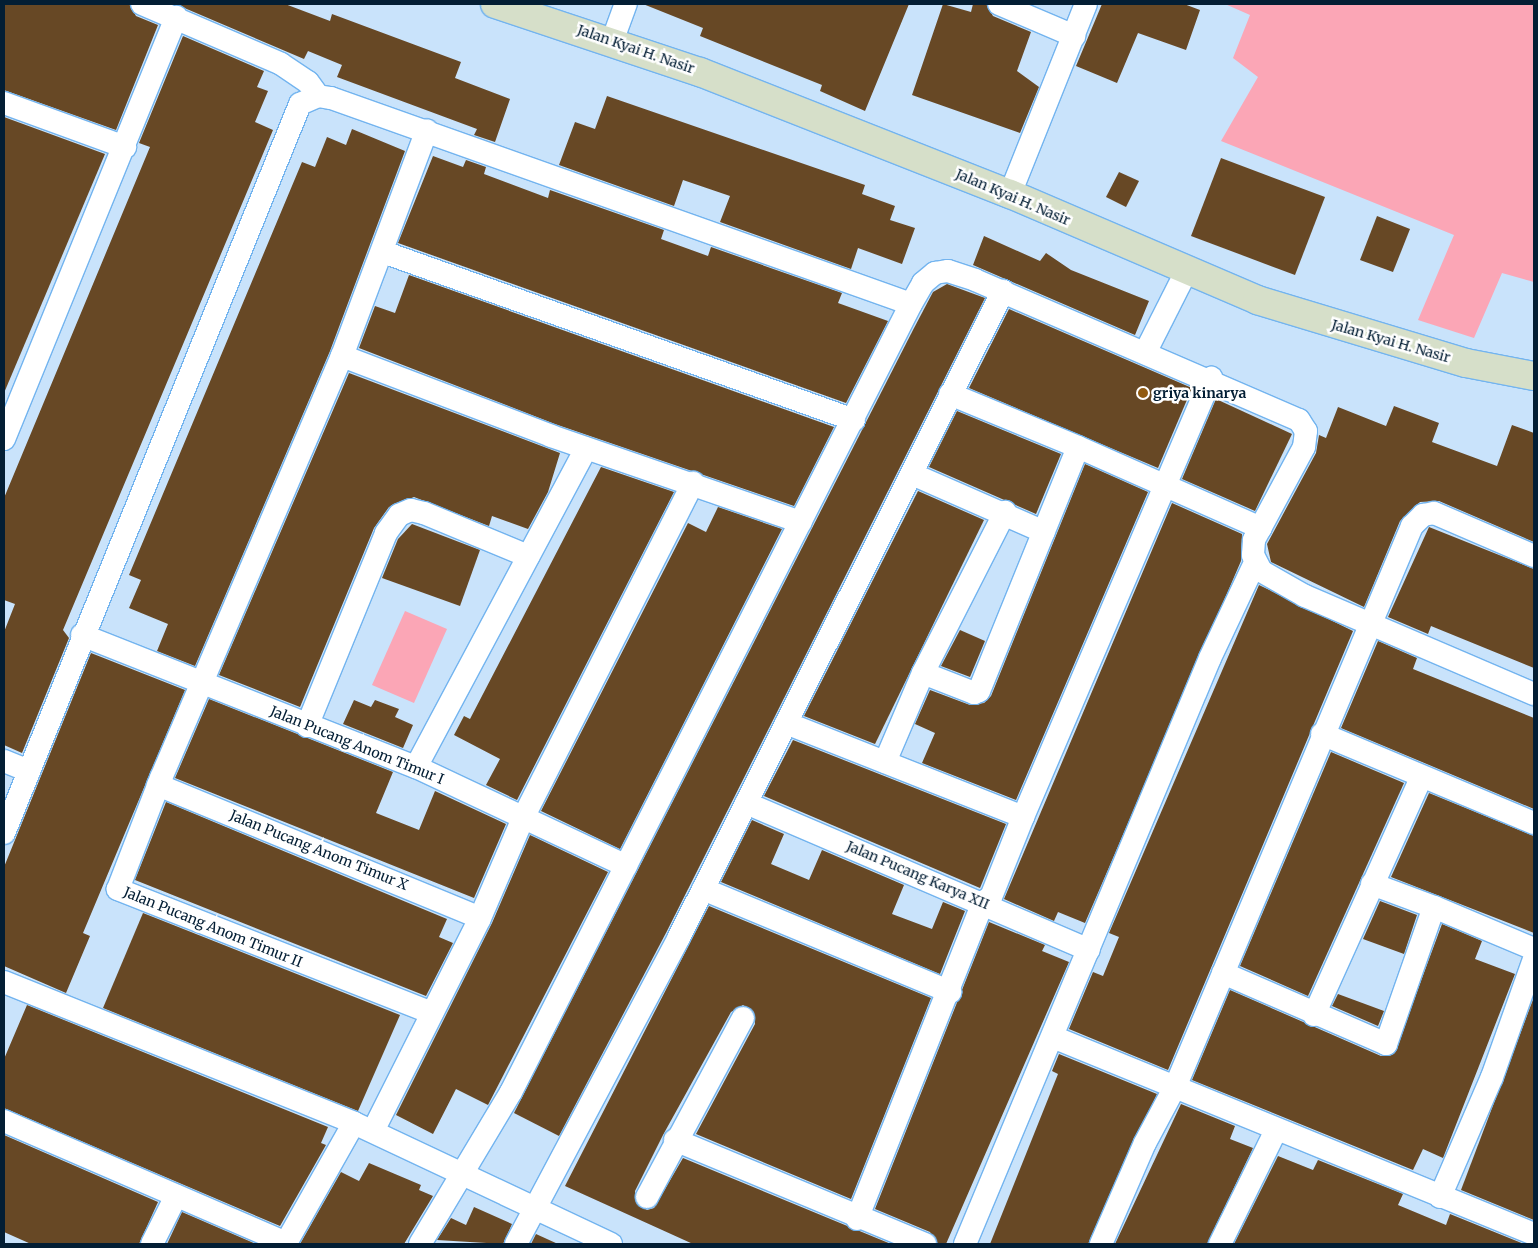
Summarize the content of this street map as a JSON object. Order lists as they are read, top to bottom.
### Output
{
  "streets": {
    "main road": ["Jalan Kyai H. Nasir"],
    "street": [
      "Jalan Pucang Anom Timur I",
      "Jalan Pucang Anom Timur X",
      "Jalan Pucang Karya XII",
      "Jalan Pucang Anom Timur II"
    ]
  },
  "crossings": [
    ["Jalan Pucang Anom Timur I", "Jalan Pucang Anom Timur II"],
    ["Jalan Pucang Anom Timur X", "Jalan Pucang Anom Timur II"]
  ],
  "places": ["griya kinarya"]
}
